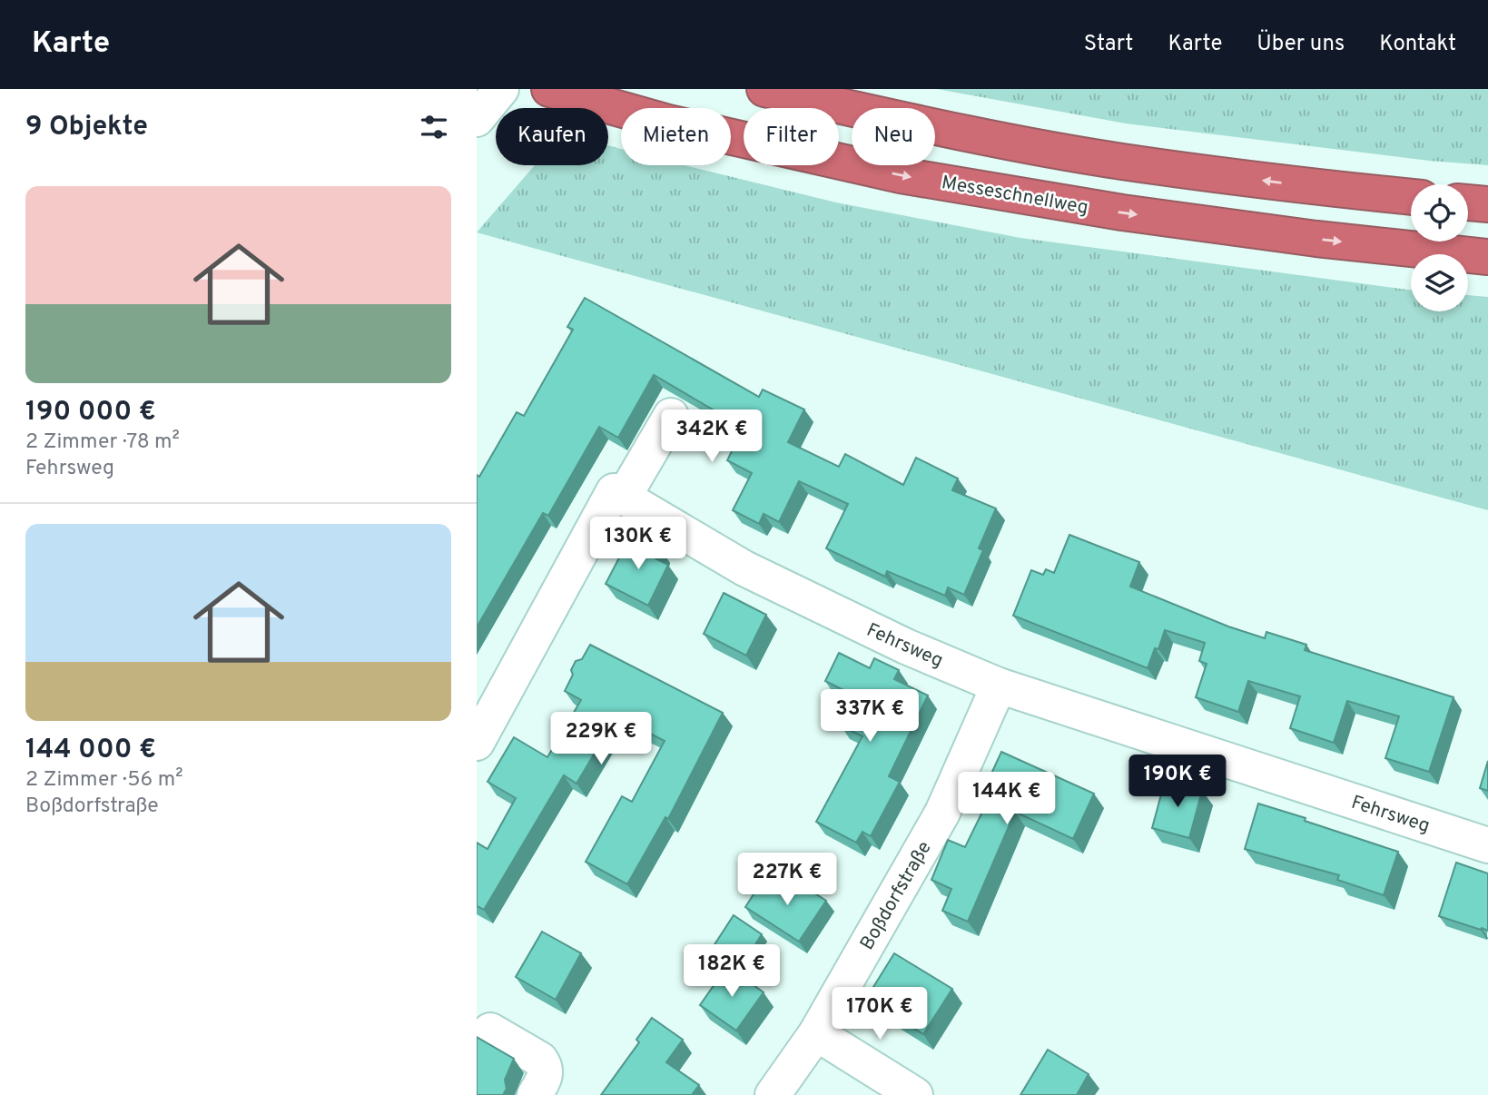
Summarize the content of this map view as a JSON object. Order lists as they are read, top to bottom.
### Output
{
  "streets": {
    "highway": ["Messeschnellweg"],
    "street": ["Fehrsweg", "Boßdorfstraße"]
  },
  "crossings": [
    ["Fehrsweg", "Boßdorfstraße"]
  ],
  "page": {
    "header": "Karte",
    "nav": [
      "Start",
      "Karte",
      "Über uns",
      "Kontakt"
    ],
    "heading": "9 Objekte",
    "chip": [
      "Kaufen",
      "Mieten",
      "Filter",
      "Neu"
    ],
    "list": [
      {
        "name": "190 000 €",
        "note": "2 Zimmer · 78 m² · Fehrsweg"
      },
      {
        "name": "144 000 €",
        "note": "2 Zimmer · 56 m² · Boßdorfstraße"
      }
    ],
    "price": [
      "342K €",
      "130K €",
      "337K €",
      "229K €",
      "190K €",
      "144K €",
      "227K €",
      "182K €",
      "170K €"
    ]
  }
}
